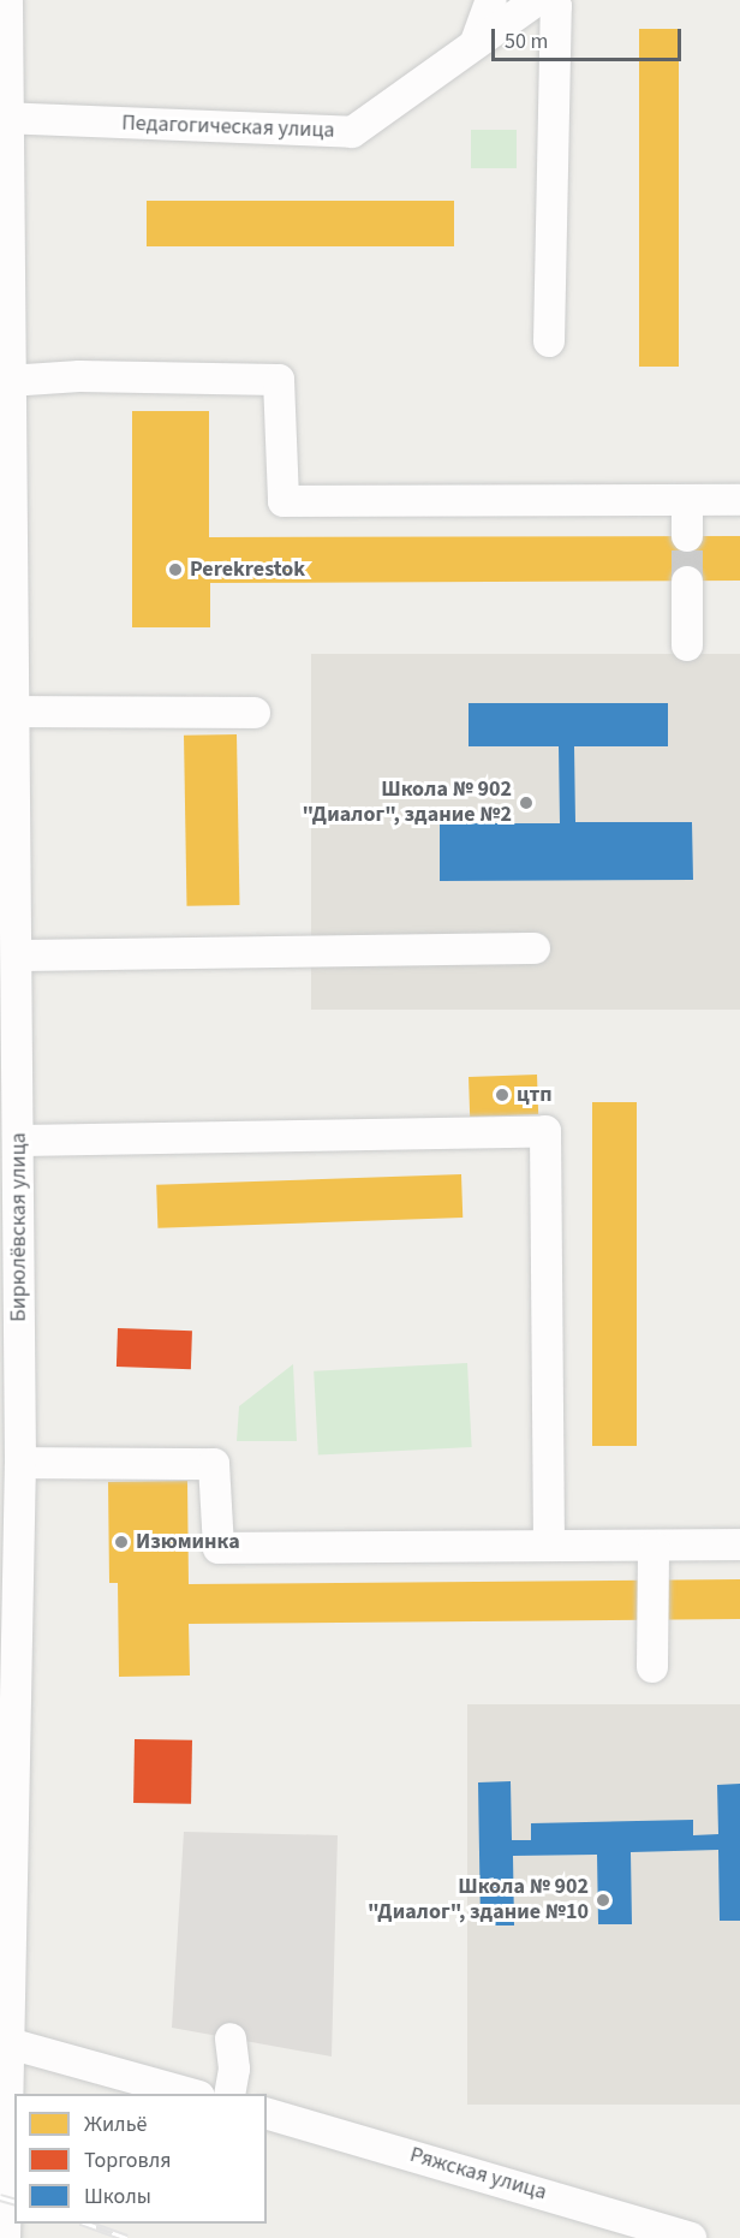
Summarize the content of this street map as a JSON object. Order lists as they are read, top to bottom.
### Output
{
  "streets": {
    "street": ["Педагогическая улица", "Бирюлёвская улица", "Ряжская улица"]
  },
  "crossings": [
    ["Педагогическая улица", "Бирюлёвская улица"]
  ],
  "places": [
    "Perekrestok",
    "Школа № 902 \"Диалог\", здание №2",
    "цтп",
    "Изюминка",
    "Школа № 902 \"Диалог\", здание №10"
  ],
  "legend": ["Жильё", "Торговля", "Школы"],
  "scale_bar": "50 m"
}
